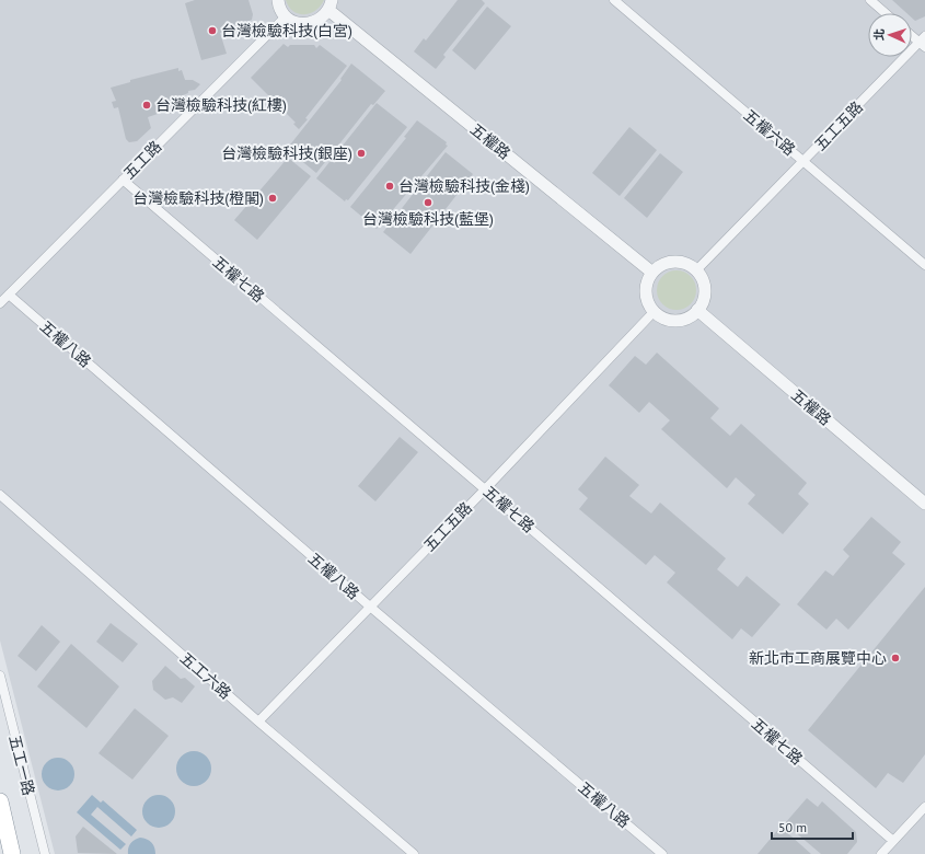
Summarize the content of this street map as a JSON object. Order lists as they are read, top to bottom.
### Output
{
  "streets": {
    "street": [
      "五工五路",
      "五權六路",
      "五權路",
      "五工路",
      "五權七路",
      "五權八路",
      "五工六路",
      "五工一路"
    ]
  },
  "crossings": [
    ["五工五路", "五權六路"],
    ["五工五路", "五權路"],
    ["五工五路", "五權七路"],
    ["五工五路", "五權八路"],
    ["五工五路", "五工六路"],
    ["五工路", "五權七路"],
    ["五工路", "五權八路"]
  ],
  "places": [
    "台灣檢驗科技(白宮)",
    "台灣檢驗科技(紅樓)",
    "台灣檢驗科技(銀座)",
    "台灣檢驗科技(金棧)",
    "台灣檢驗科技(橙閣)",
    "台灣檢驗科技(藍堡)",
    "新北市工商展覽中心"
  ],
  "scale_bar": "50 m",
  "north": "left"
}
